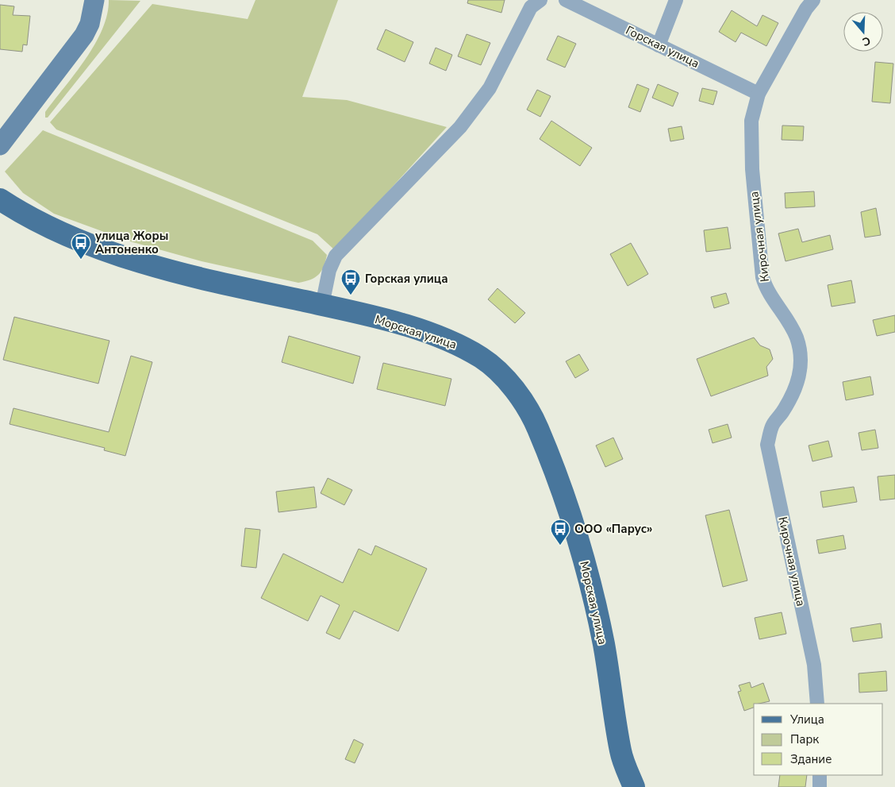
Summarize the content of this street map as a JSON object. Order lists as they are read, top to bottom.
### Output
{
  "streets": {
    "main road": ["Морская улица"],
    "street": ["Горская улица", "Кирочная улица"]
  },
  "crossings": [
    ["Горская улица", "Кирочная улица"]
  ],
  "places": {
    "bus stop": ["улица Жоры Антоненко", "Горская улица", "ООО «Парус»"]
  },
  "legend": ["Улица", "Парк", "Здание"],
  "north": "bottom"
}
